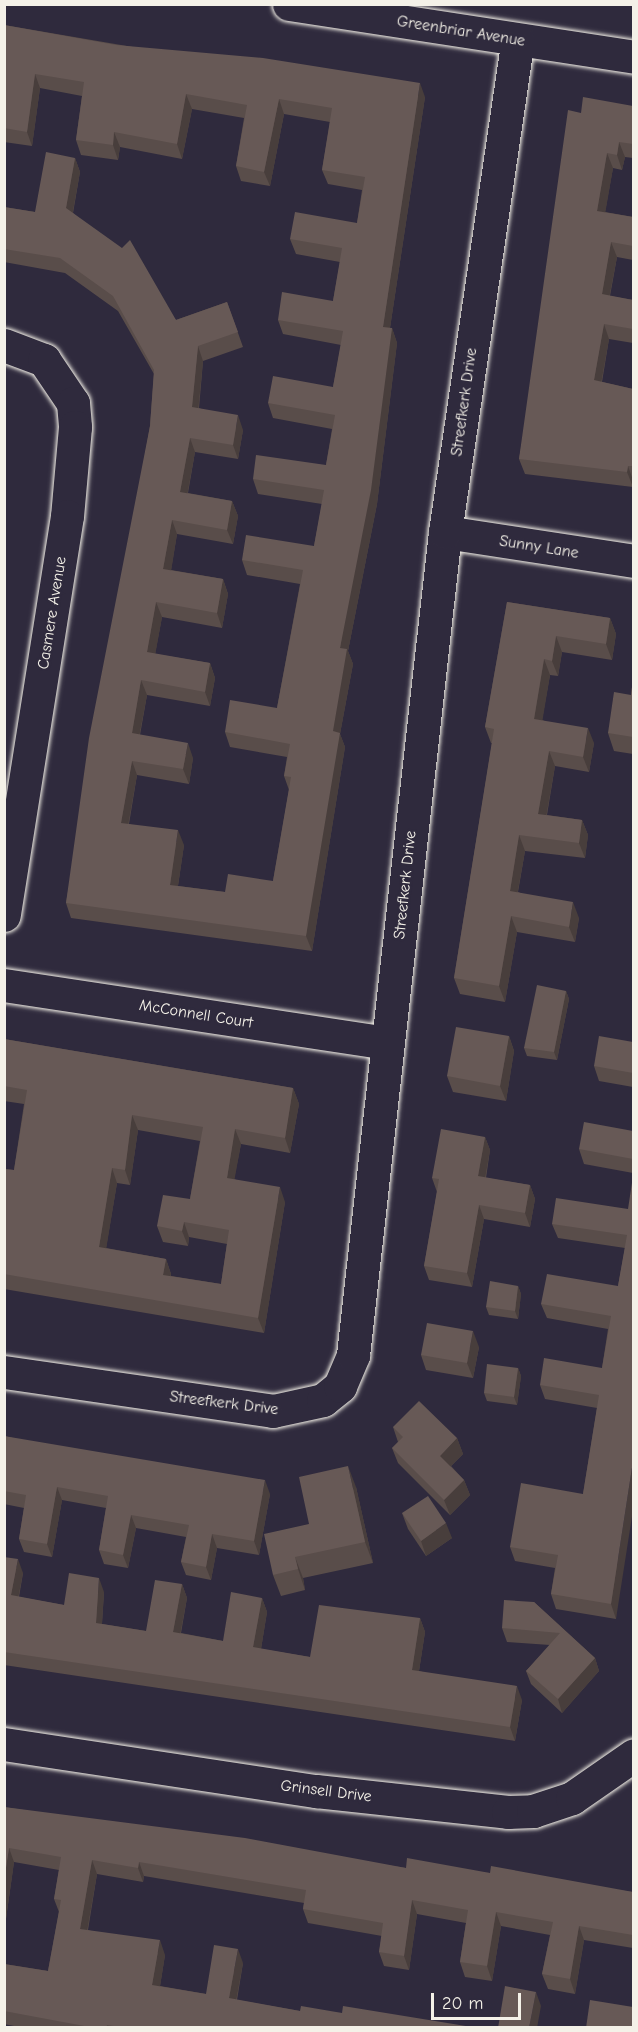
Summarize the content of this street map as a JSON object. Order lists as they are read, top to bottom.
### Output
{
  "streets": {
    "street": [
      "Greenbriar Avenue",
      "Streefkerk Drive",
      "Sunny Lane",
      "Casmere Avenue",
      "McConnell Court",
      "Grinsell Drive"
    ]
  },
  "crossings": [
    ["Greenbriar Avenue", "Streefkerk Drive"],
    ["Streefkerk Drive", "Sunny Lane"],
    ["Streefkerk Drive", "McConnell Court"]
  ],
  "scale_bar": "20 m"
}
